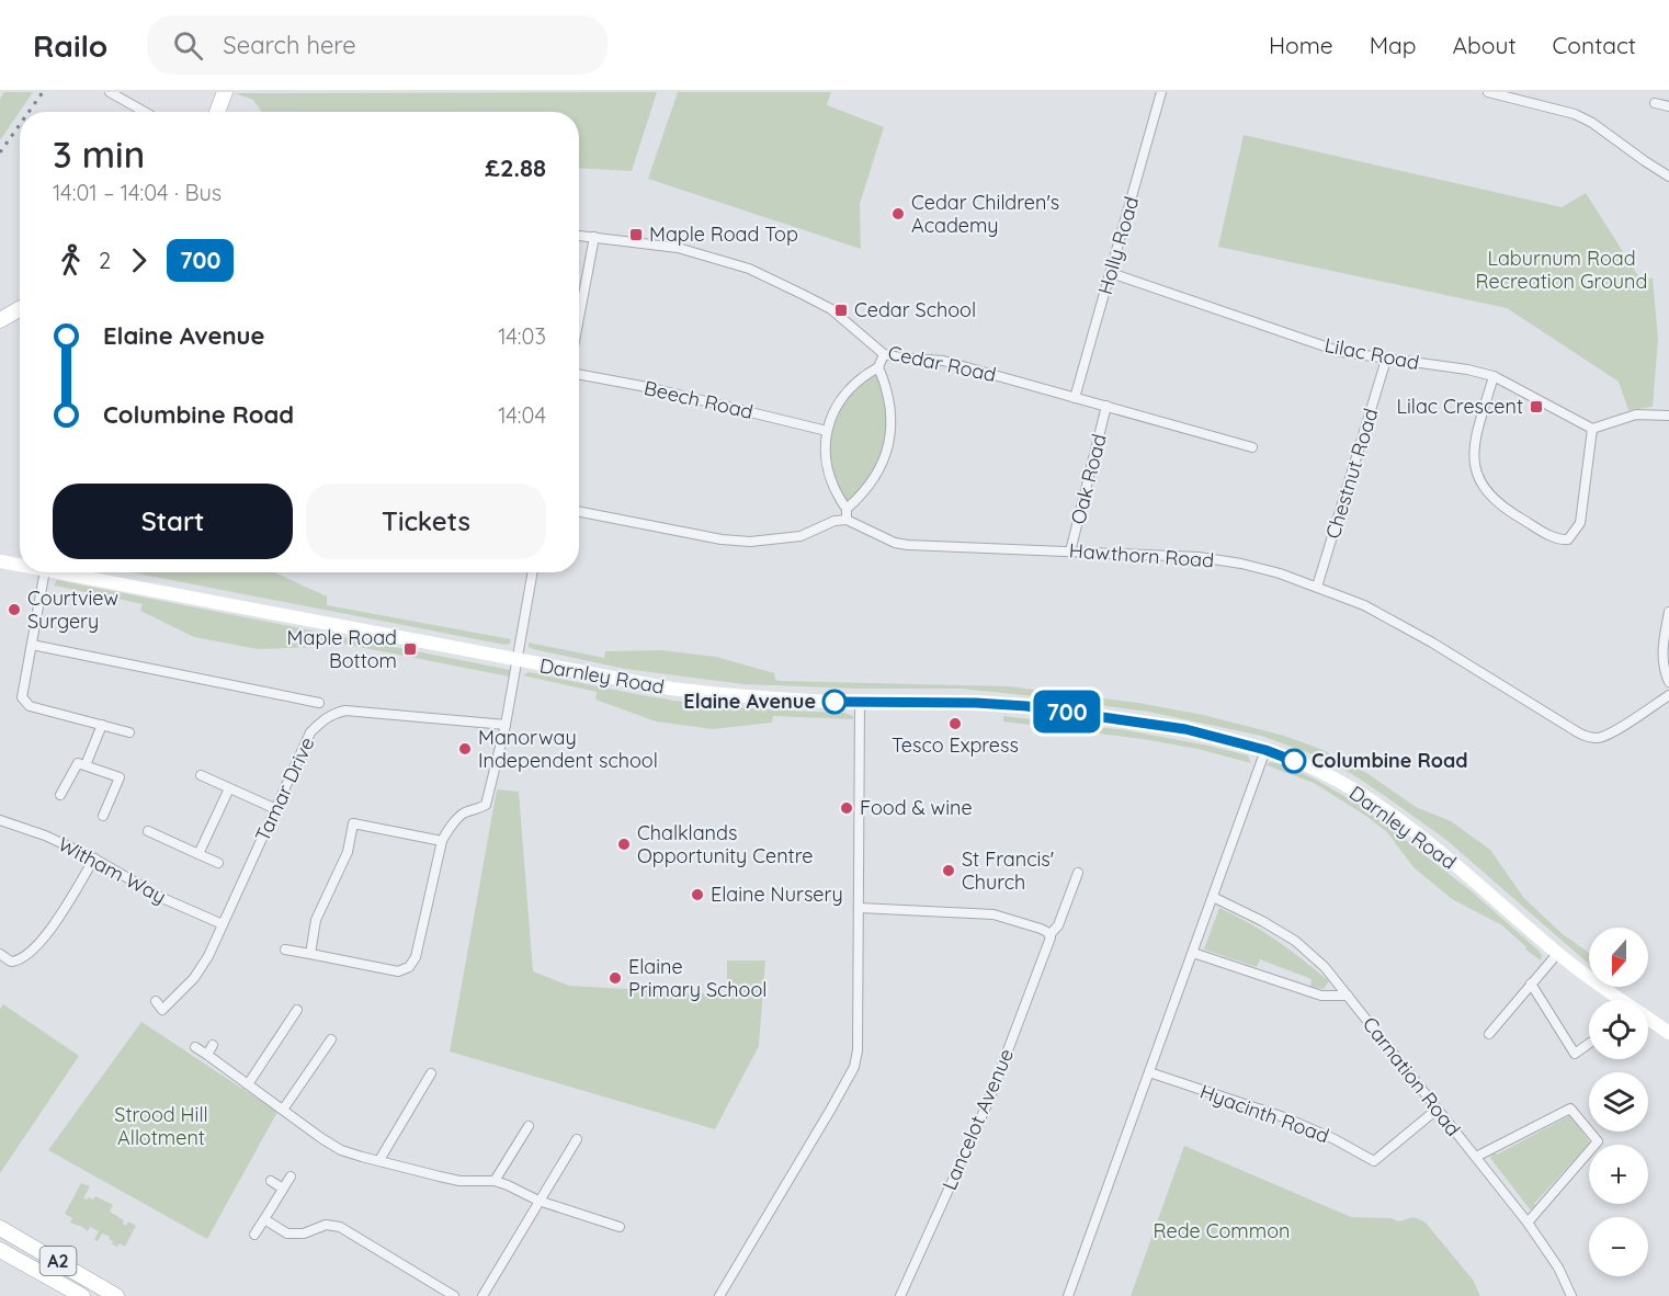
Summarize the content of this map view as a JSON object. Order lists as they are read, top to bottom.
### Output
{
  "streets": {
    "main road": ["A2"],
    "street": [
      "Holly Road",
      "Lilac Road",
      "Cedar Road",
      "Beech Road",
      "Chestnut Road",
      "Oak Road",
      "Hawthorn Road",
      "Darnley Road",
      "Tamar Drive",
      "Witham Way",
      "Carnation Road",
      "Hyacinth Road",
      "Lancelot Avenue"
    ]
  },
  "crossings": [
    ["Holly Road", "Lilac Road"],
    ["Holly Road", "Cedar Road"],
    ["Lilac Road", "Chestnut Road"],
    ["Cedar Road", "Oak Road"],
    ["Chestnut Road", "Hawthorn Road"],
    ["Oak Road", "Hawthorn Road"],
    ["Tamar Drive", "Witham Way"],
    ["Carnation Road", "Hyacinth Road"]
  ],
  "parks": ["Laburnum Road Recreation Ground", "Strood Hill Allotment", "Rede Common"],
  "places": {
    "other": [
      "Cedar Children's Academy",
      "Courtview Surgery",
      "Elaine Avenue",
      "Tesco Express",
      "Manorway Independent school",
      "Columbine Road",
      "Food & wine",
      "Chalklands Opportunity Centre",
      "St Francis' Church",
      "Elaine Nursery",
      "Elaine Primary School"
    ],
    "transit": [
      "Maple Road Top",
      "Cedar School",
      "Lilac Crescent",
      "Maple Road Bottom"
    ]
  },
  "lines": ["bus line 700"],
  "north": "bottom",
  "page": {
    "header": "Railo",
    "search": "Search here",
    "nav": [
      "Home",
      "Map",
      "About",
      "Contact"
    ],
    "on_map": "700",
    "heading": ["3 min", "14:01 – 14:04 · Bus", "£2.88"],
    "legs": ["2", "700"],
    "list": [
      {
        "name": "Elaine Avenue",
        "value": "14:03"
      },
      {
        "name": "Columbine Road",
        "value": "14:04"
      }
    ],
    "buttons": ["Start", "Tickets"],
    "map_buttons": ["+", "−"]
  }
}
